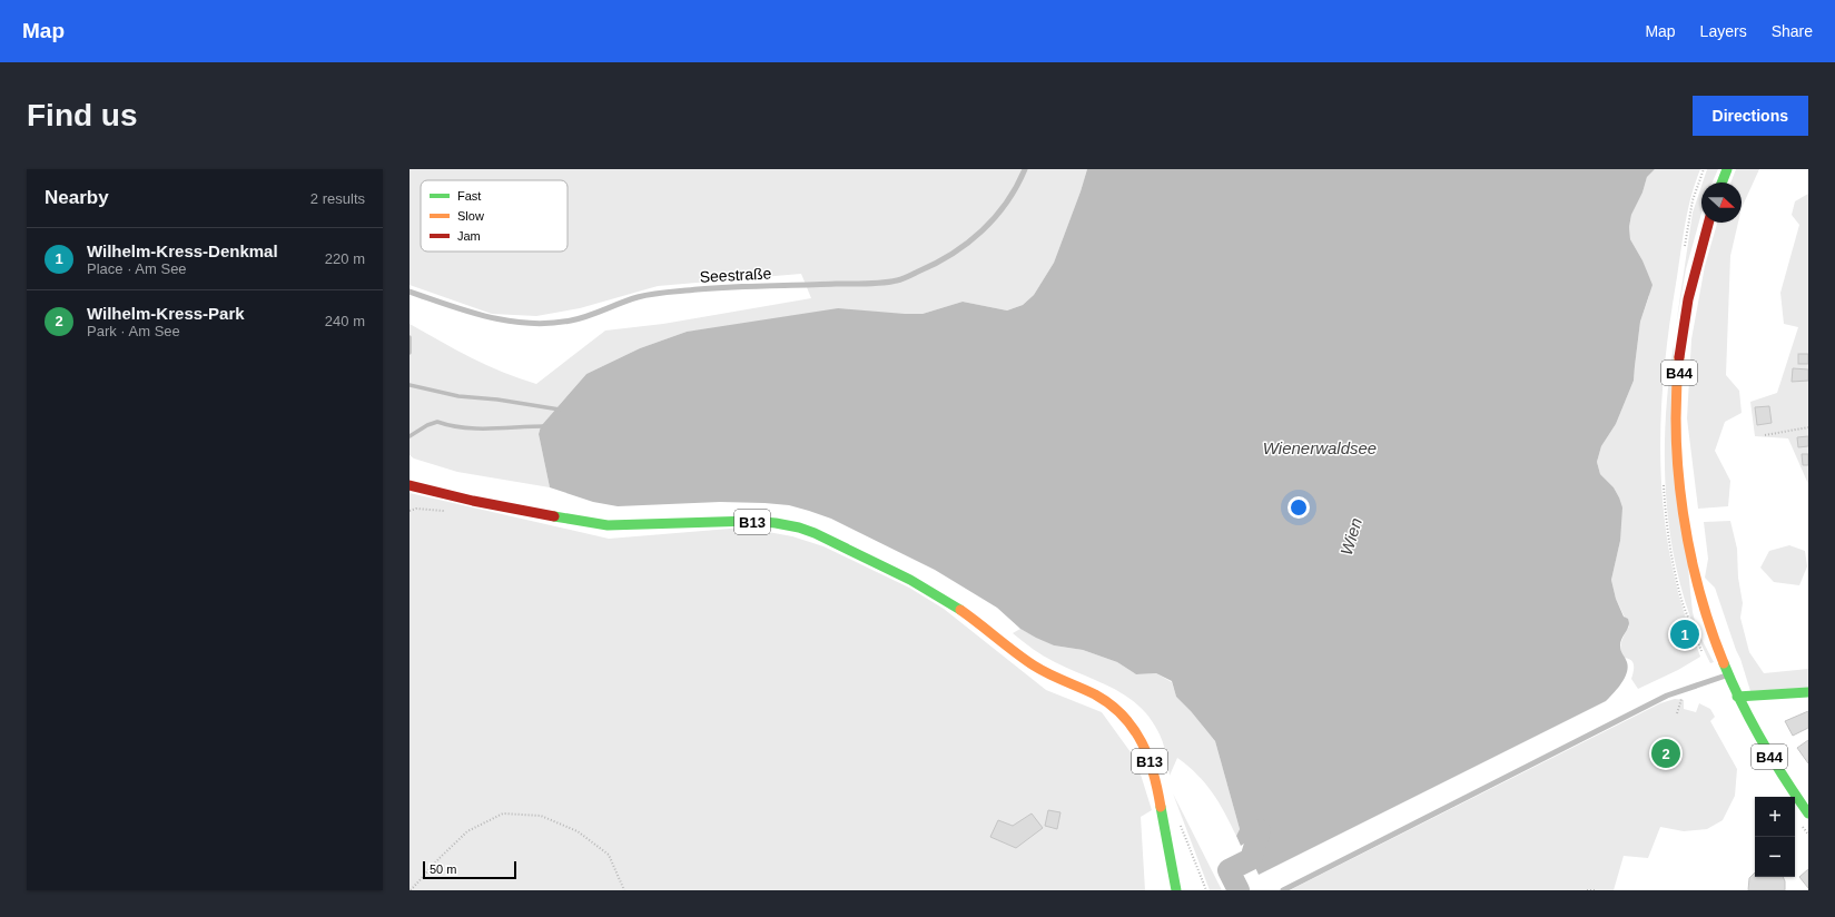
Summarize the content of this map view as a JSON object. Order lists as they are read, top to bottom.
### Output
{
  "streets": {
    "main road": ["B44", "B13"],
    "lane": ["Seestraße"]
  },
  "water": ["Wienerwaldsee", "Wien"],
  "legend": ["Fast", "Slow", "Jam"],
  "scale_bar": "50 m",
  "north": "right",
  "page": {
    "header": "Map",
    "nav": ["Map", "Layers", "Share"],
    "buttons": "Directions",
    "title": "Find us",
    "heading": ["Nearby", "2 results"],
    "list": [
      {
        "mark": "1",
        "name": "Wilhelm-Kress-Denkmal",
        "note": "Place · Am See",
        "value": "220 m"
      },
      {
        "mark": "2",
        "name": "Wilhelm-Kress-Park",
        "note": "Park · Am See",
        "value": "240 m"
      }
    ],
    "pins": ["1", "2"],
    "map_buttons": ["+", "−"],
    "scale": "50 m"
  }
}
